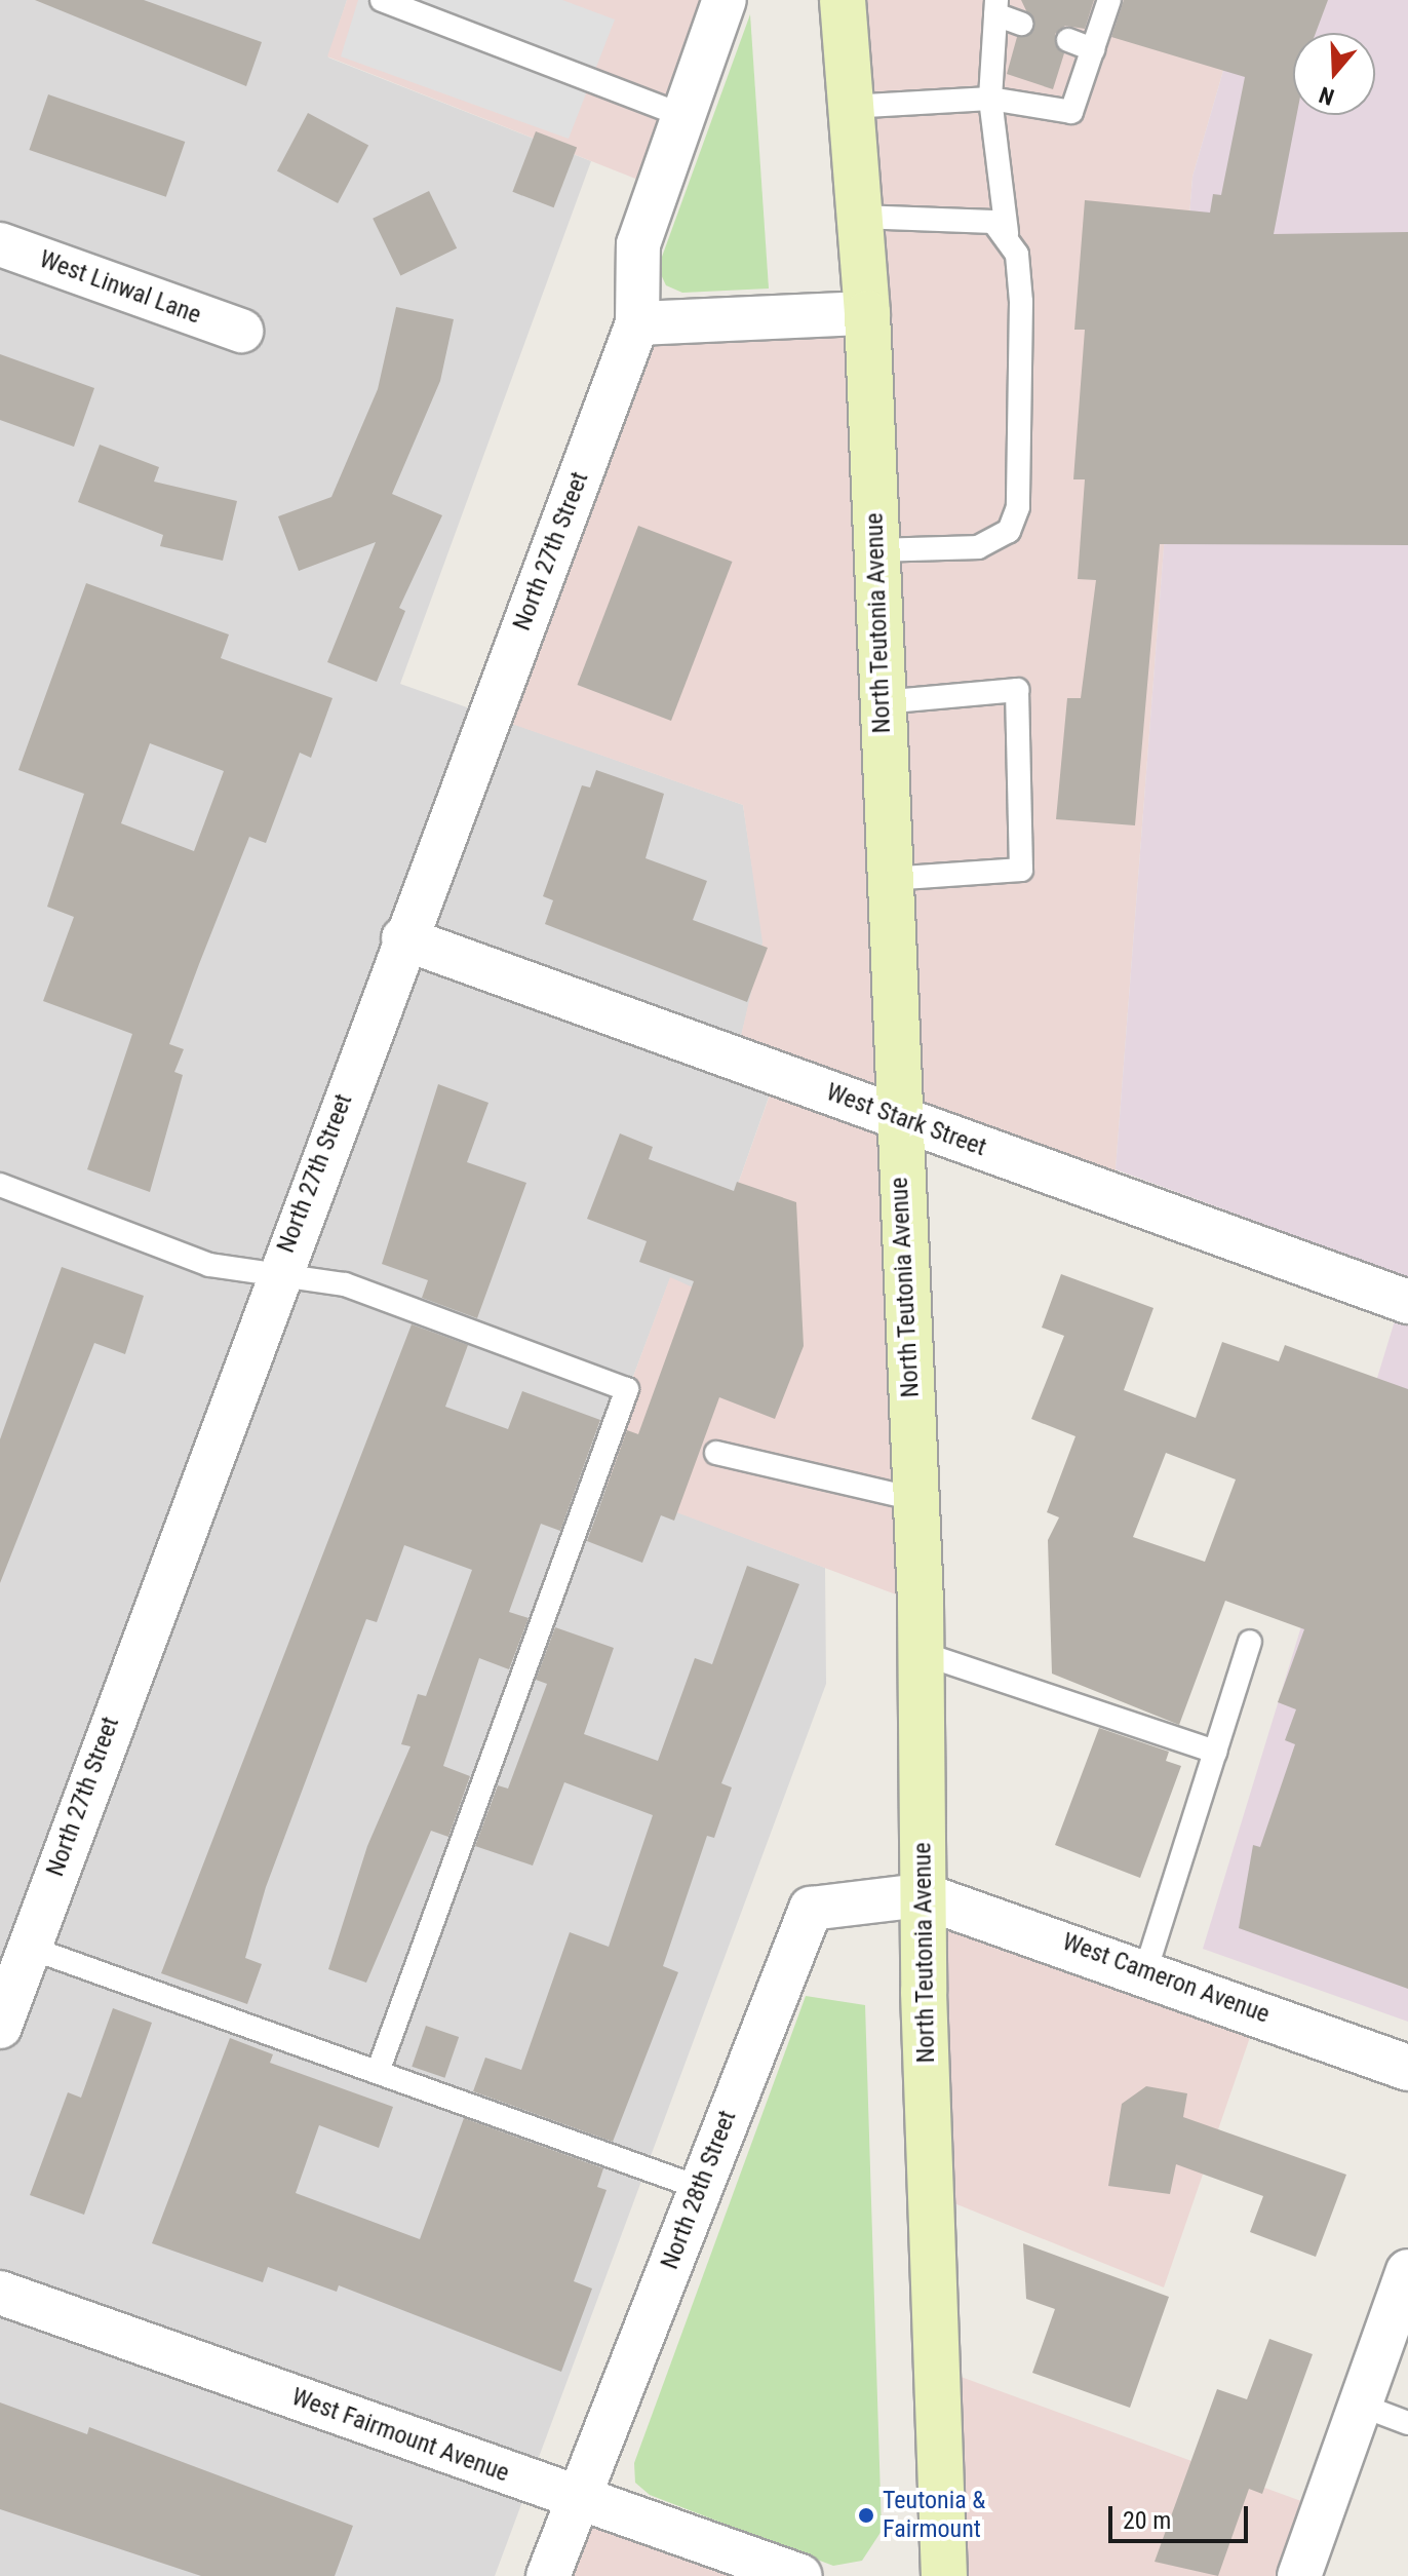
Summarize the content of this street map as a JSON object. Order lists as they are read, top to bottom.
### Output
{
  "streets": {
    "main road": ["North Teutonia Avenue"],
    "street": [
      "West Linwal Lane",
      "North 27th Street",
      "West Stark Street",
      "West Cameron Avenue",
      "North 28th Street",
      "West Fairmount Avenue"
    ]
  },
  "crossings": [
    ["North 27th Street", "West Stark Street"],
    ["North Teutonia Avenue", "West Stark Street"],
    ["North Teutonia Avenue", "West Cameron Avenue"],
    ["North Teutonia Avenue", "North 28th Street"],
    ["West Cameron Avenue", "North 28th Street"],
    ["North 28th Street", "West Fairmount Avenue"]
  ],
  "places": ["Teutonia & Fairmount"],
  "scale_bar": "20 m",
  "north": "bottom"
}
